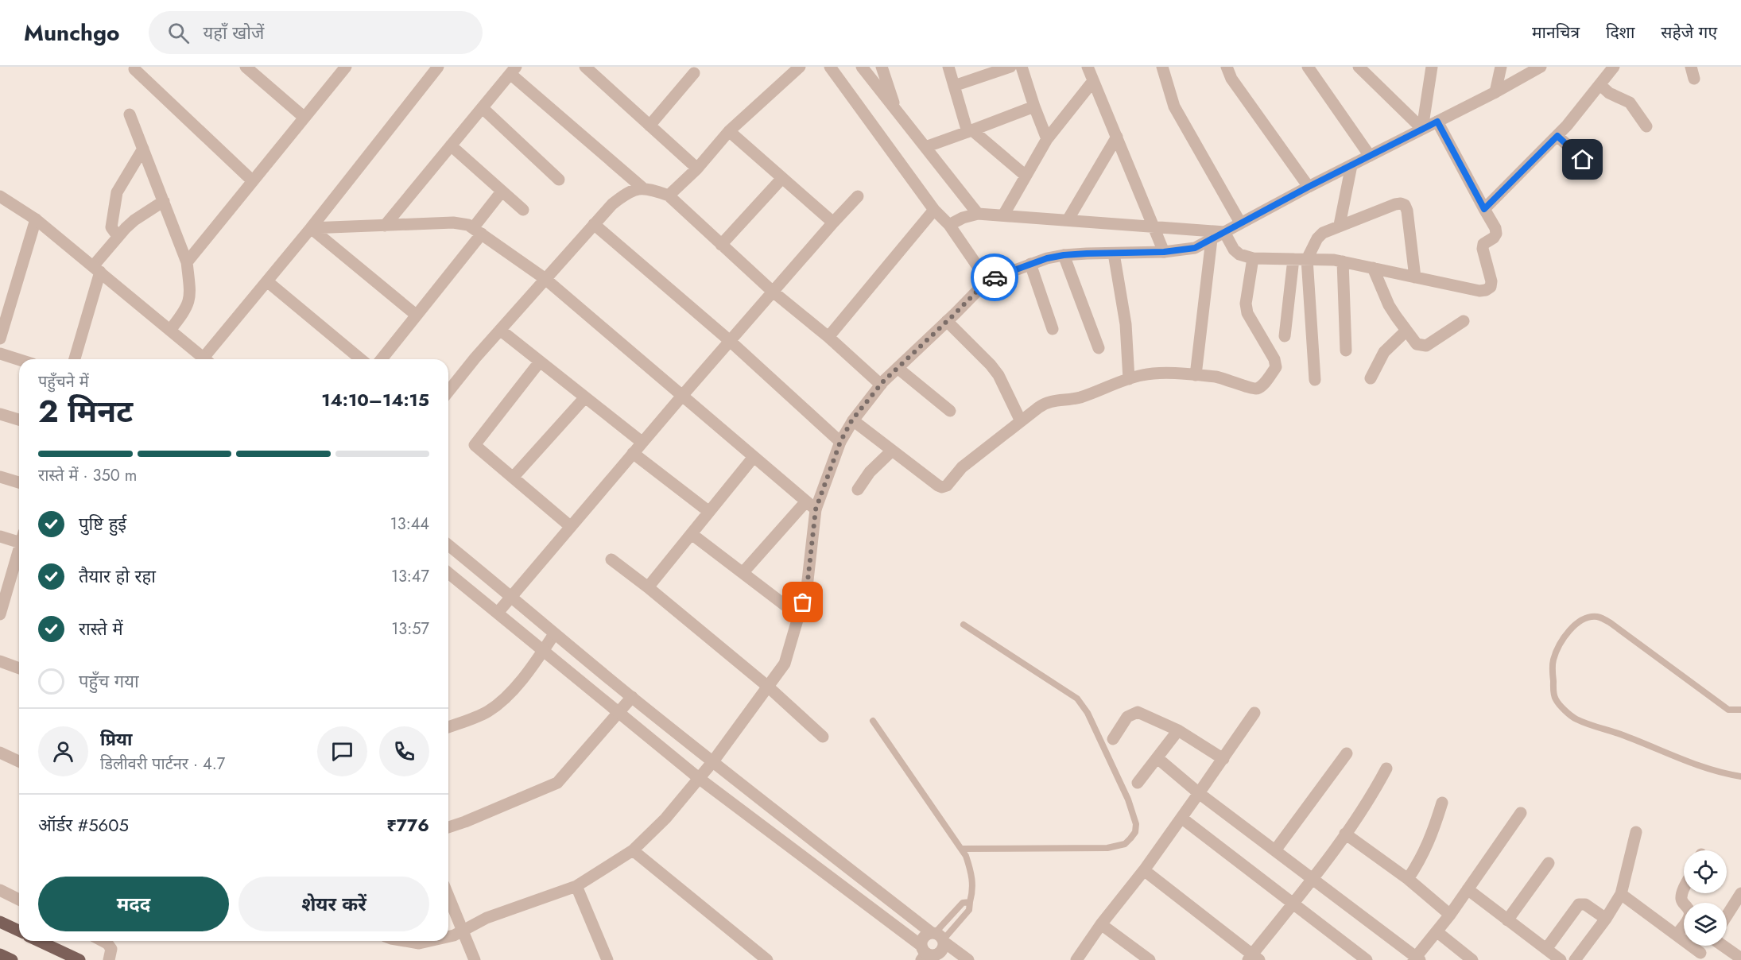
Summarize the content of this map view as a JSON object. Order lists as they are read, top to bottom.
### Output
{
  "page": {
    "header": "Munchgo",
    "search": "यहाँ खोजें",
    "nav": ["मानचित्र", "दिशा", "सहेजे गए"],
    "heading": ["2 मिनट", "पहुँचने में", "14:10–14:15"],
    "panel": [
      "प्रिया",
      "डिलीवरी पार्टनर · 4.7",
      "ऑर्डर #5605",
      "₹776"
    ],
    "bar": "रास्ते में · 350 m",
    "list": [
      ["पुष्टि हुई", "13:44"],
      ["तैयार हो रहा", "13:47"],
      ["रास्ते में", "13:57"],
      "पहुँच गया"
    ],
    "buttons": ["मदद", "शेयर करें"]
  }
}
